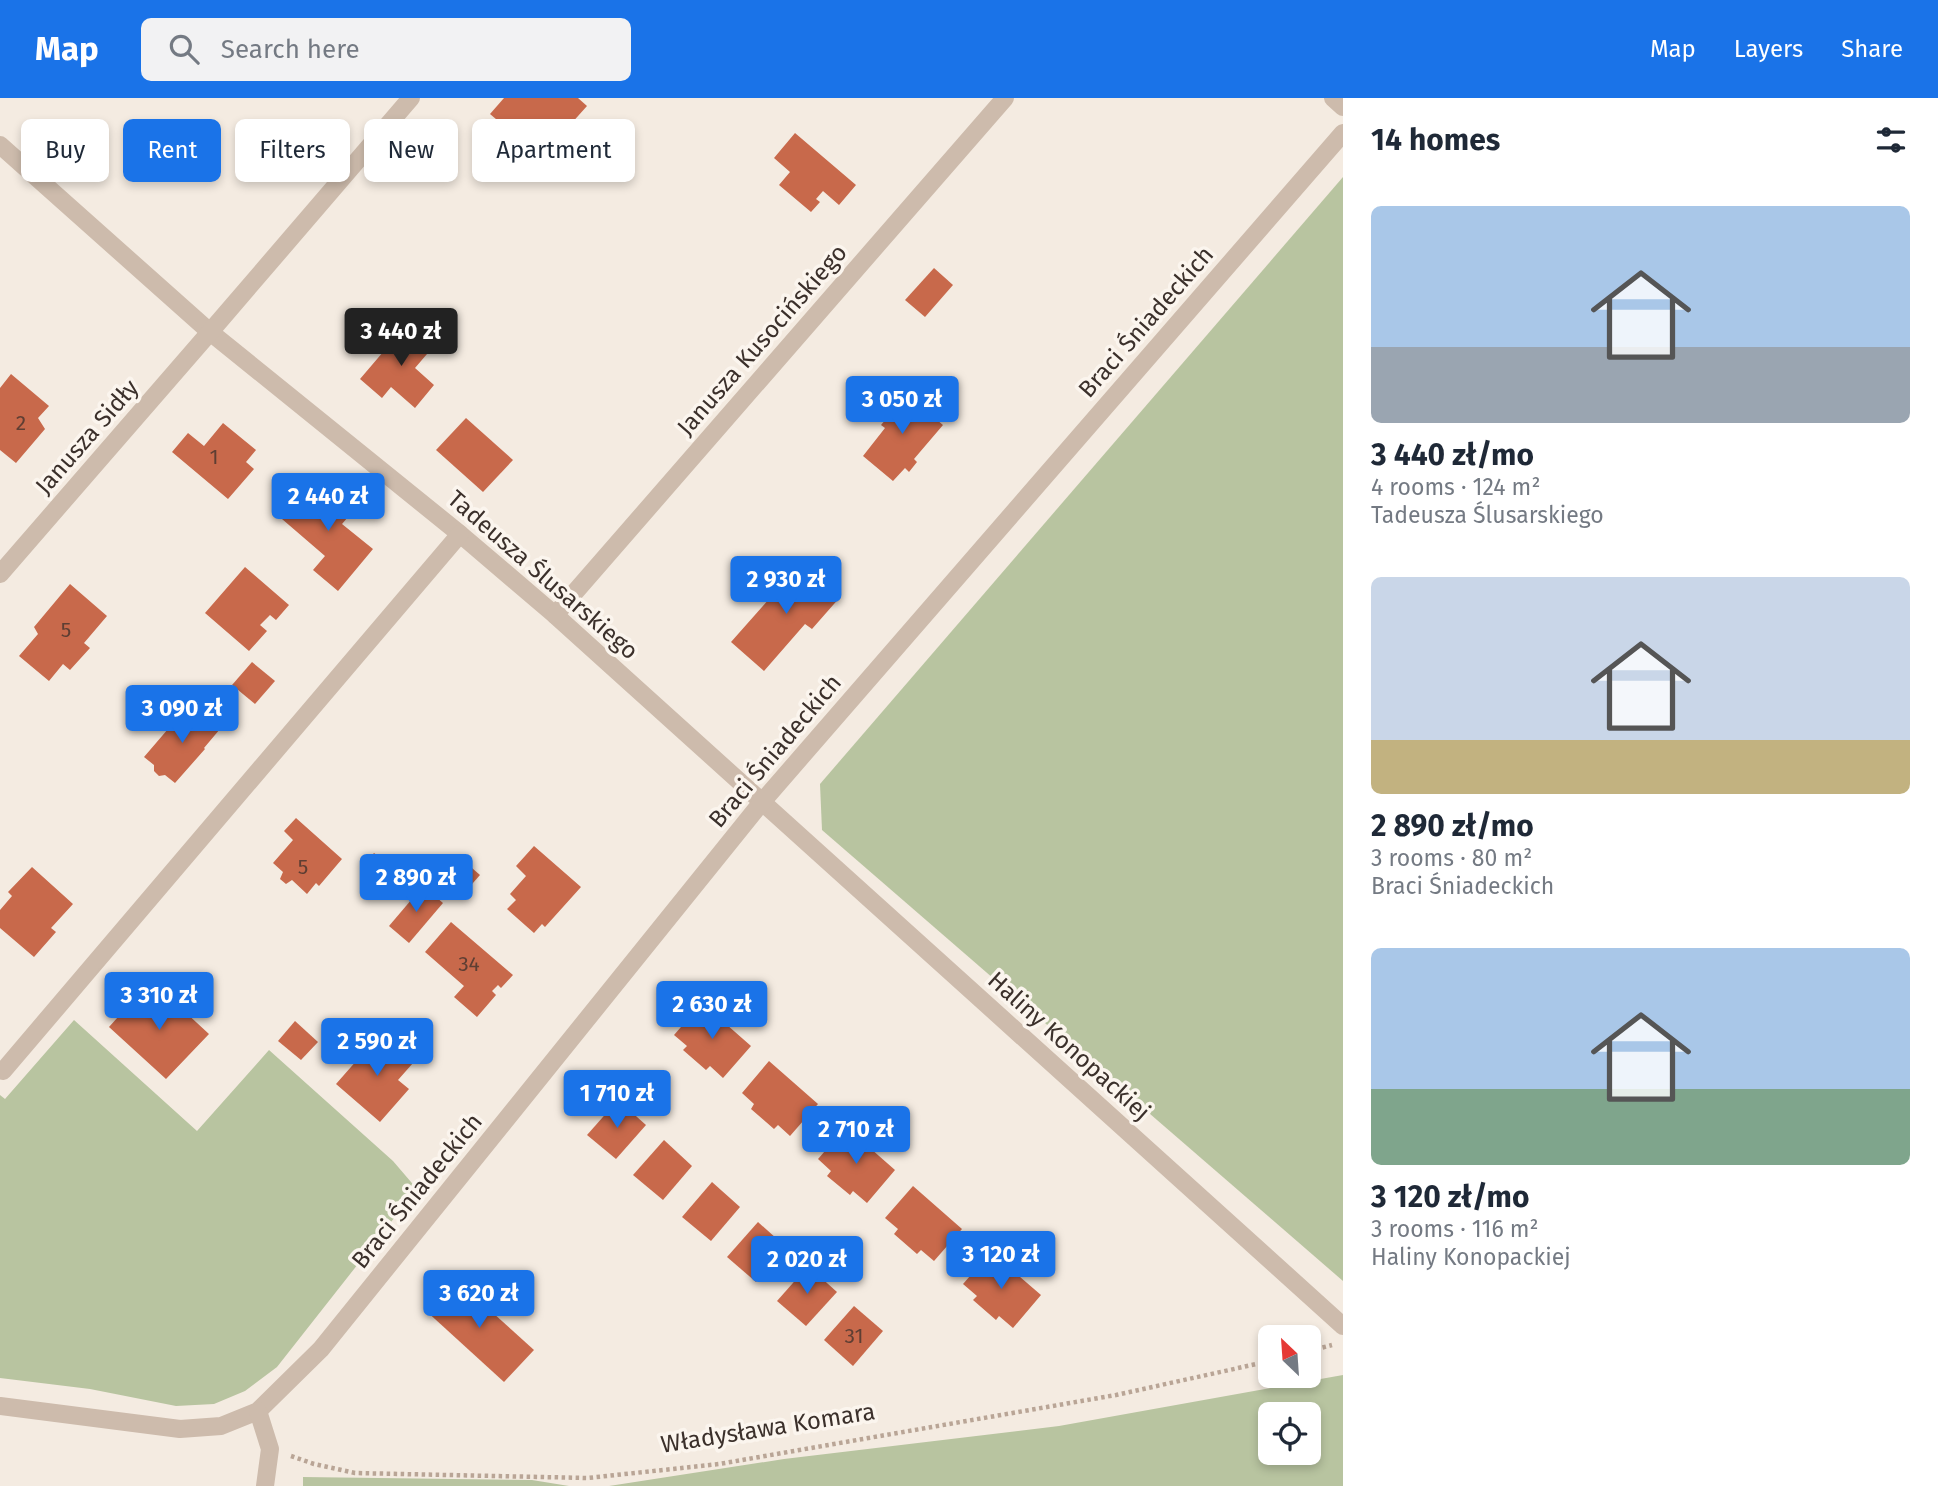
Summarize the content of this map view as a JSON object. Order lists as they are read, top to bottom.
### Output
{
  "streets": {
    "street": [
      "Braci Śniadeckich",
      "Janusza Kusocińskiego",
      "Janusza Sidły",
      "Tadeusza Ślusarskiego",
      "Haliny Konopackiej"
    ],
    "path": ["Władysława Komara"]
  },
  "crossings": [
    ["Braci Śniadeckich", "Tadeusza Ślusarskiego"],
    ["Braci Śniadeckich", "Haliny Konopackiej"],
    ["Janusza Kusocińskiego", "Tadeusza Ślusarskiego"],
    ["Janusza Sidły", "Tadeusza Ślusarskiego"],
    ["Tadeusza Ślusarskiego", "Haliny Konopackiej"]
  ],
  "house_numbers": [
    "2",
    "1",
    "5",
    "5",
    "34",
    "31"
  ],
  "north": "top left",
  "page": {
    "header": "Map",
    "search": "Search here",
    "nav": ["Map", "Layers", "Share"],
    "heading": "14 homes",
    "chip": [
      "Buy",
      "Rent",
      "Filters",
      "New",
      "Apartment"
    ],
    "list": [
      {
        "name": "3 440 zł/mo",
        "note": "4 rooms · 124 m² · Tadeusza Ślusarskiego"
      },
      {
        "name": "2 890 zł/mo",
        "note": "3 rooms · 80 m² · Braci Śniadeckich"
      },
      {
        "name": "3 120 zł/mo",
        "note": "3 rooms · 116 m² · Haliny Konopackiej"
      }
    ],
    "price": [
      "3 440 zł",
      "3 050 zł",
      "2 440 zł",
      "2 930 zł",
      "3 090 zł",
      "2 890 zł",
      "3 310 zł",
      "2 630 zł",
      "2 590 zł",
      "1 710 zł",
      "2 710 zł",
      "3 120 zł",
      "2 020 zł",
      "3 620 zł"
    ]
  }
}
